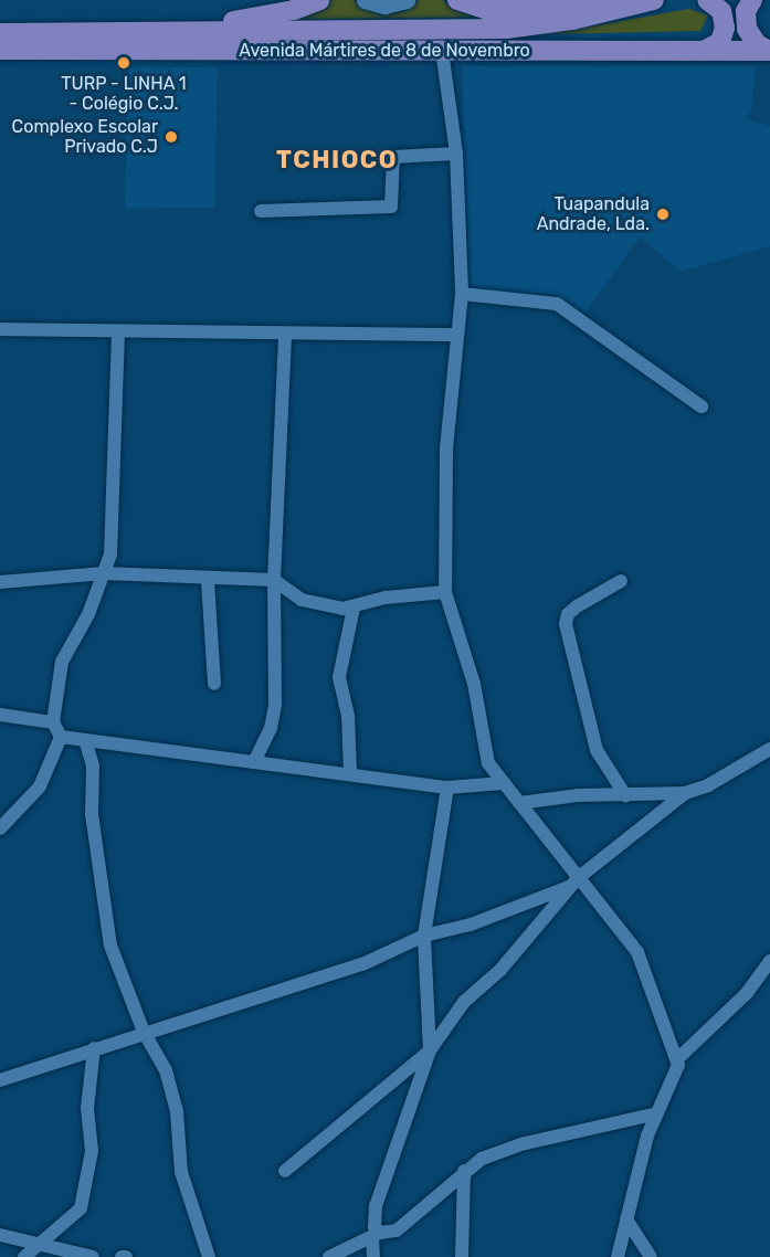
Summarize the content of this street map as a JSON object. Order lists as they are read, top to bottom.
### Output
{
  "streets": {
    "main road": ["Avenida Mártires de 8 de Novembro"]
  },
  "districts": ["TCHIOCO"],
  "places": ["TURP - LINHA 1 - Colégio C.J.", "Complexo Escolar Privado C.J", "Tuapandula Andrade, Lda."]
}
